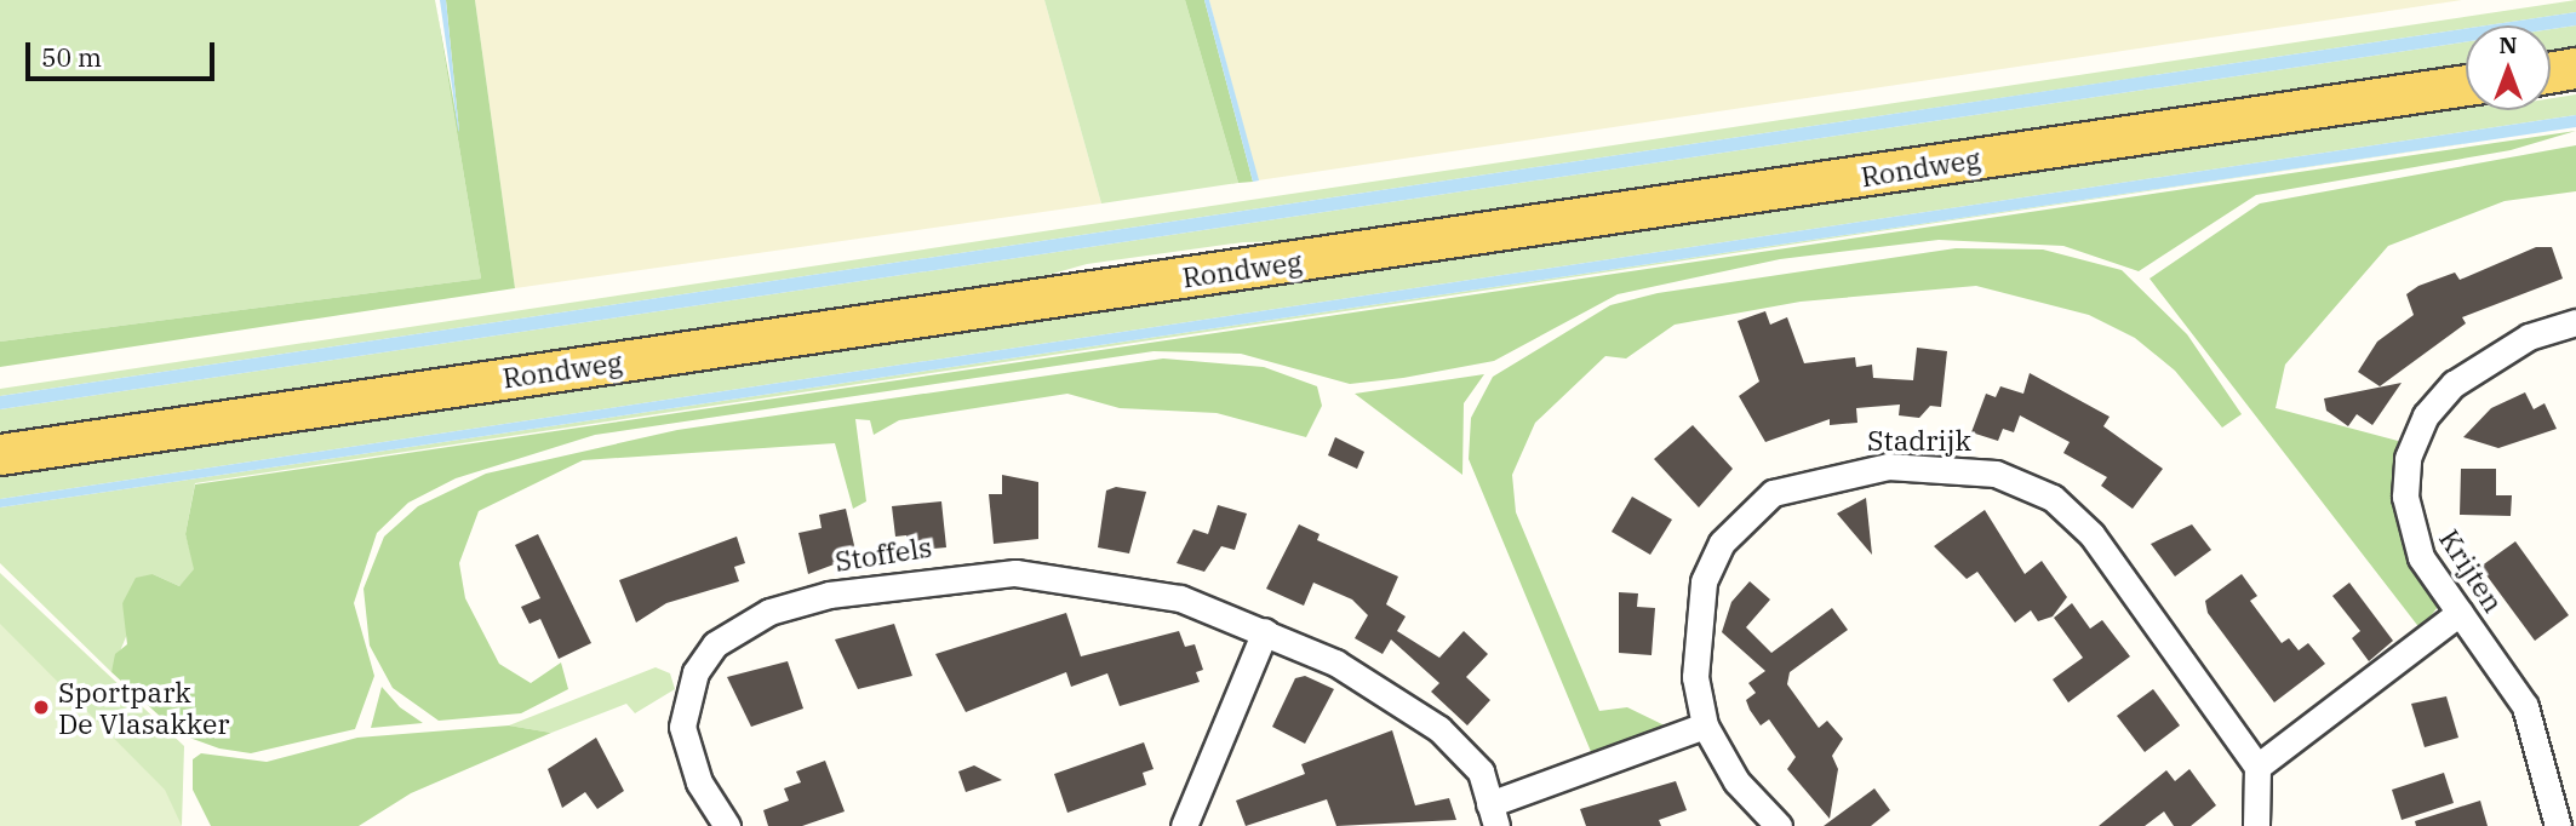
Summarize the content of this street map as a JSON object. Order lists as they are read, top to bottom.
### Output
{
  "streets": {
    "main road": ["Rondweg"],
    "street": ["Stadrijk", "Stoffels", "Krijten"]
  },
  "places": ["Sportpark De Vlasakker"],
  "scale_bar": "50 m",
  "north": "top"
}
